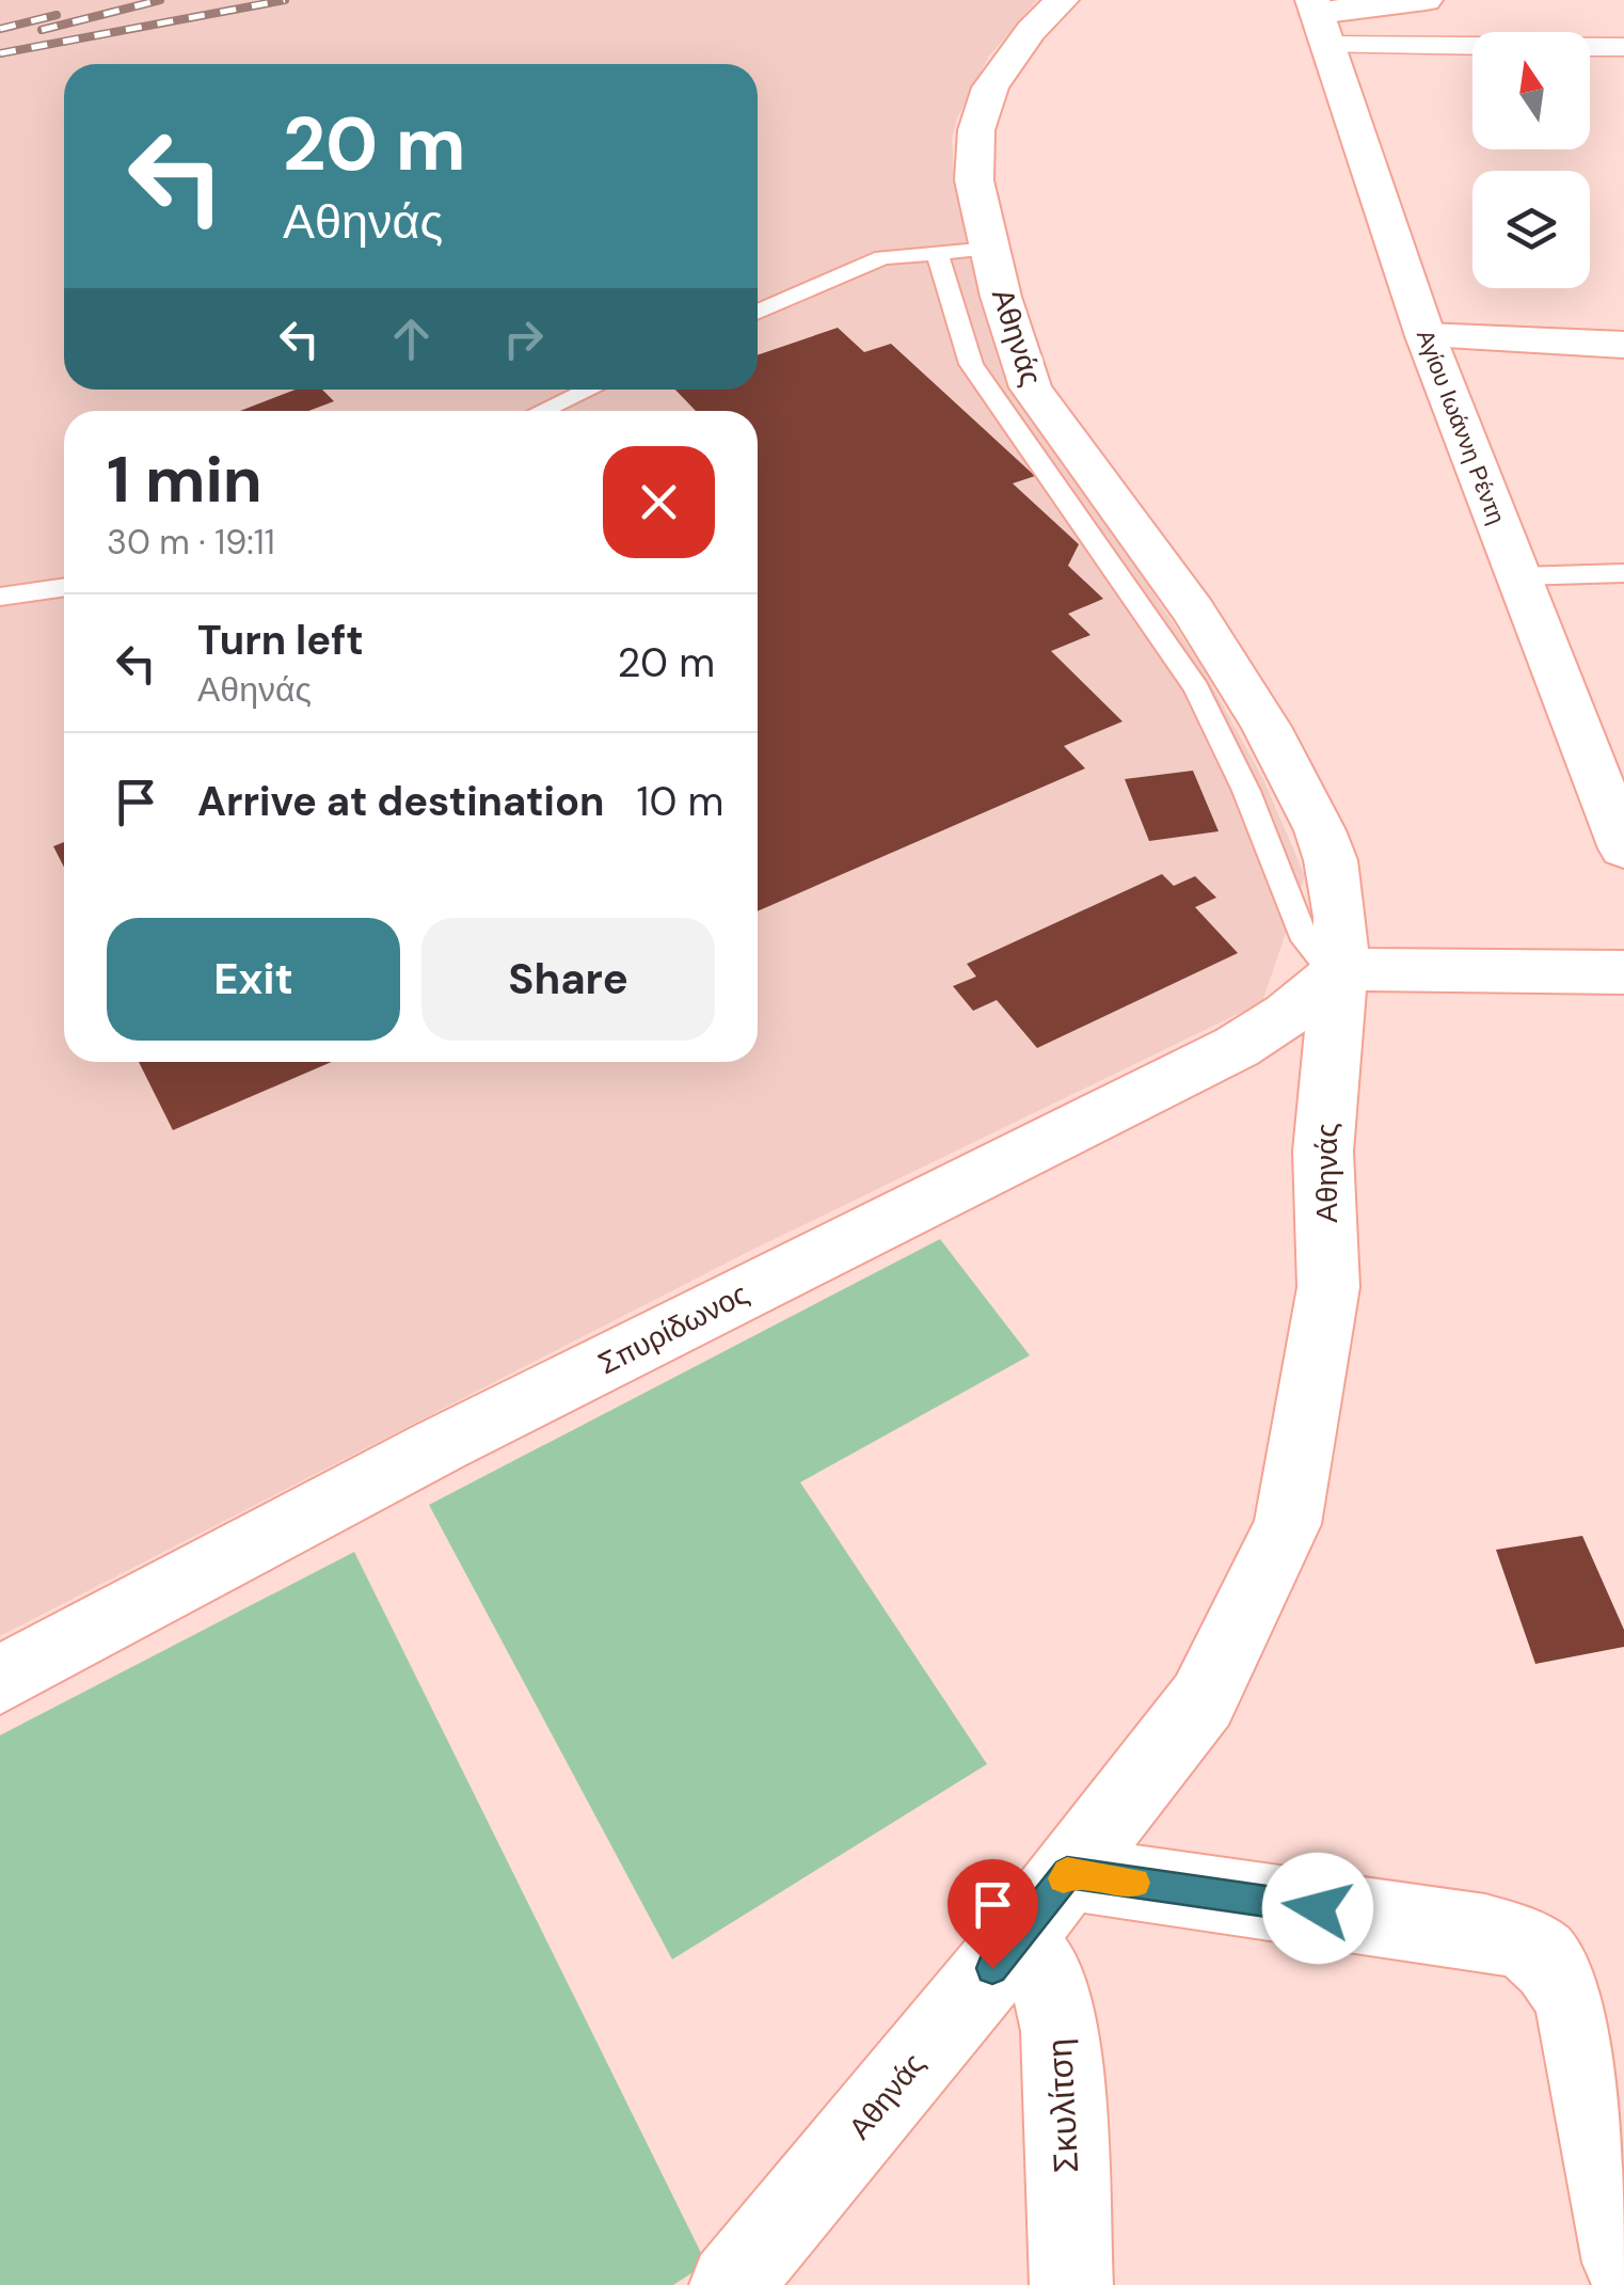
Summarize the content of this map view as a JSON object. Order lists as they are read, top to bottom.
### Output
{
  "streets": {
    "street": [
      "Αθηνάς",
      "Αγίου Ιωάννη Ρέντη",
      "Σπυρίδωνος",
      "Σκυλίτση"
    ]
  },
  "crossings": [
    ["Αθηνάς", "Σπυρίδωνος"],
    ["Αθηνάς", "Σκυλίτση"]
  ],
  "north": "top",
  "page": {
    "turn": ["20 m", "Αθηνάς"],
    "heading": ["1 min", "30 m · 19:11"],
    "list": [
      {
        "name": "Turn left",
        "note": "Αθηνάς",
        "value": "20 m"
      },
      {
        "name": "Arrive at destination",
        "value": "10 m"
      }
    ],
    "buttons": ["Exit", "Share"]
  }
}
